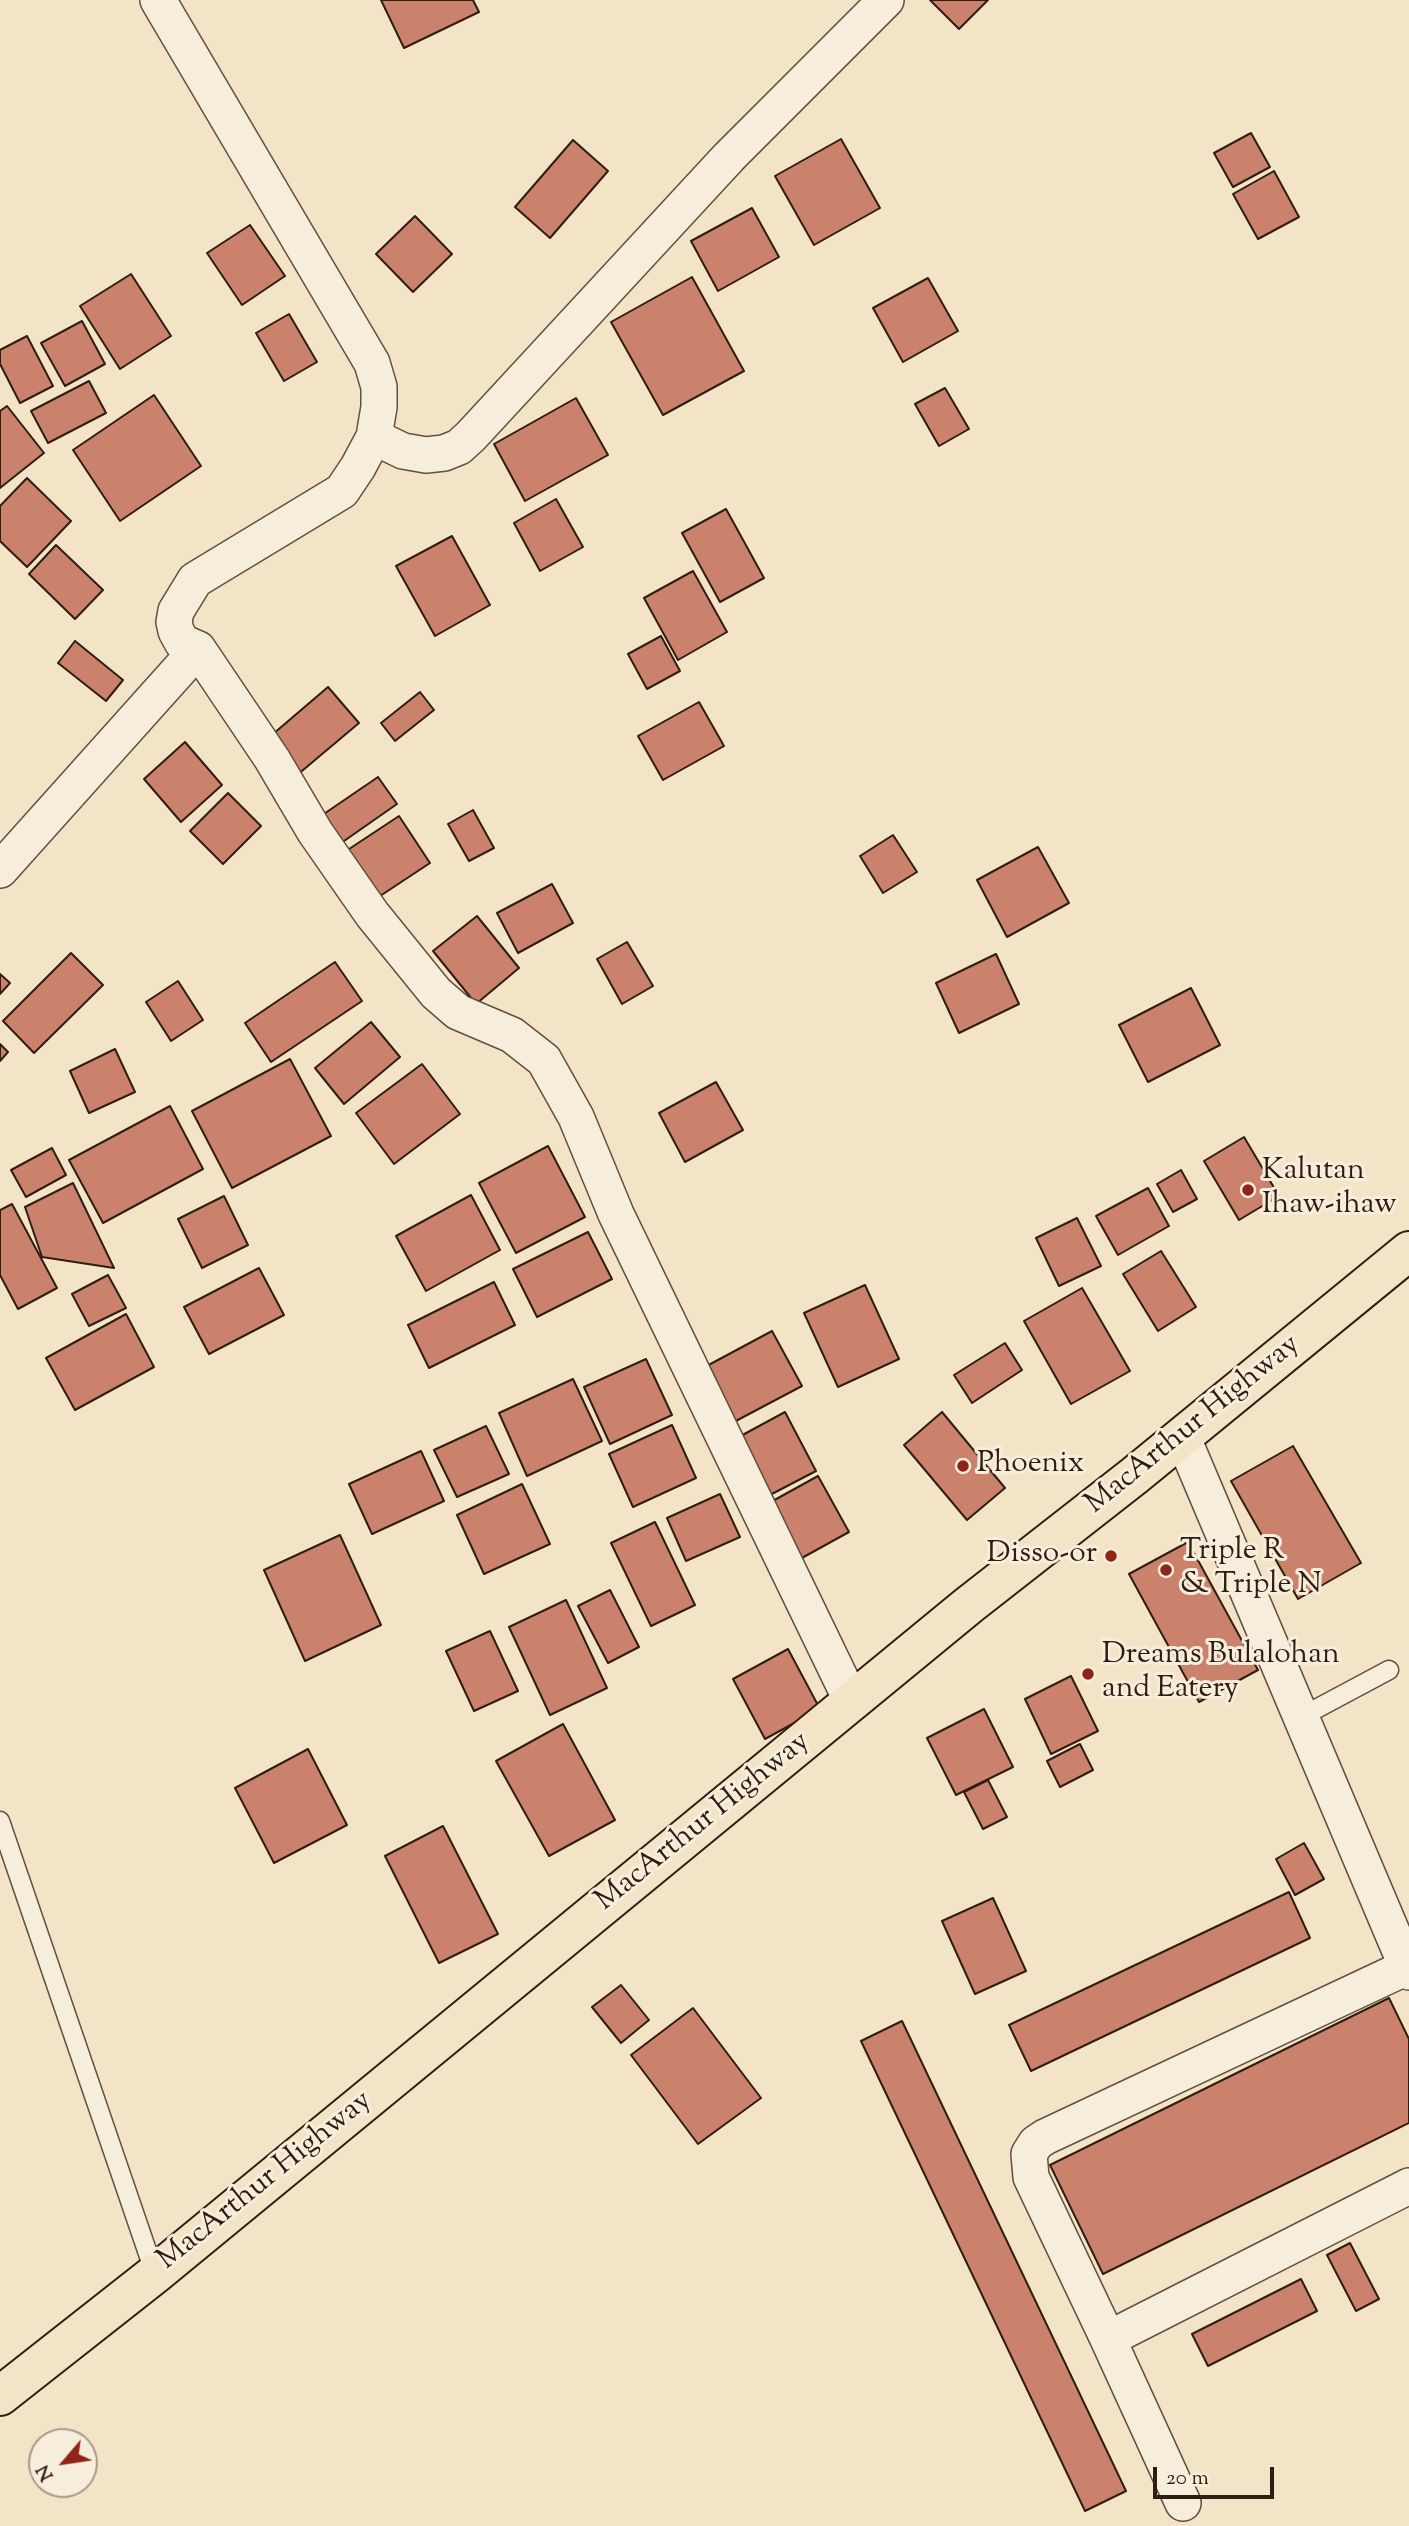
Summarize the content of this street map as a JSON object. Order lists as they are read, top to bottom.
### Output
{
  "streets": {
    "highway": ["MacArthur Highway"]
  },
  "places": [
    "Kalutan Ihaw-ihaw",
    "Phoenix",
    "Disso-or",
    "Triple R & Triple N",
    "Dreams Bulalohan and Eatery"
  ],
  "scale_bar": "20 m",
  "north": "bottom left"
}
